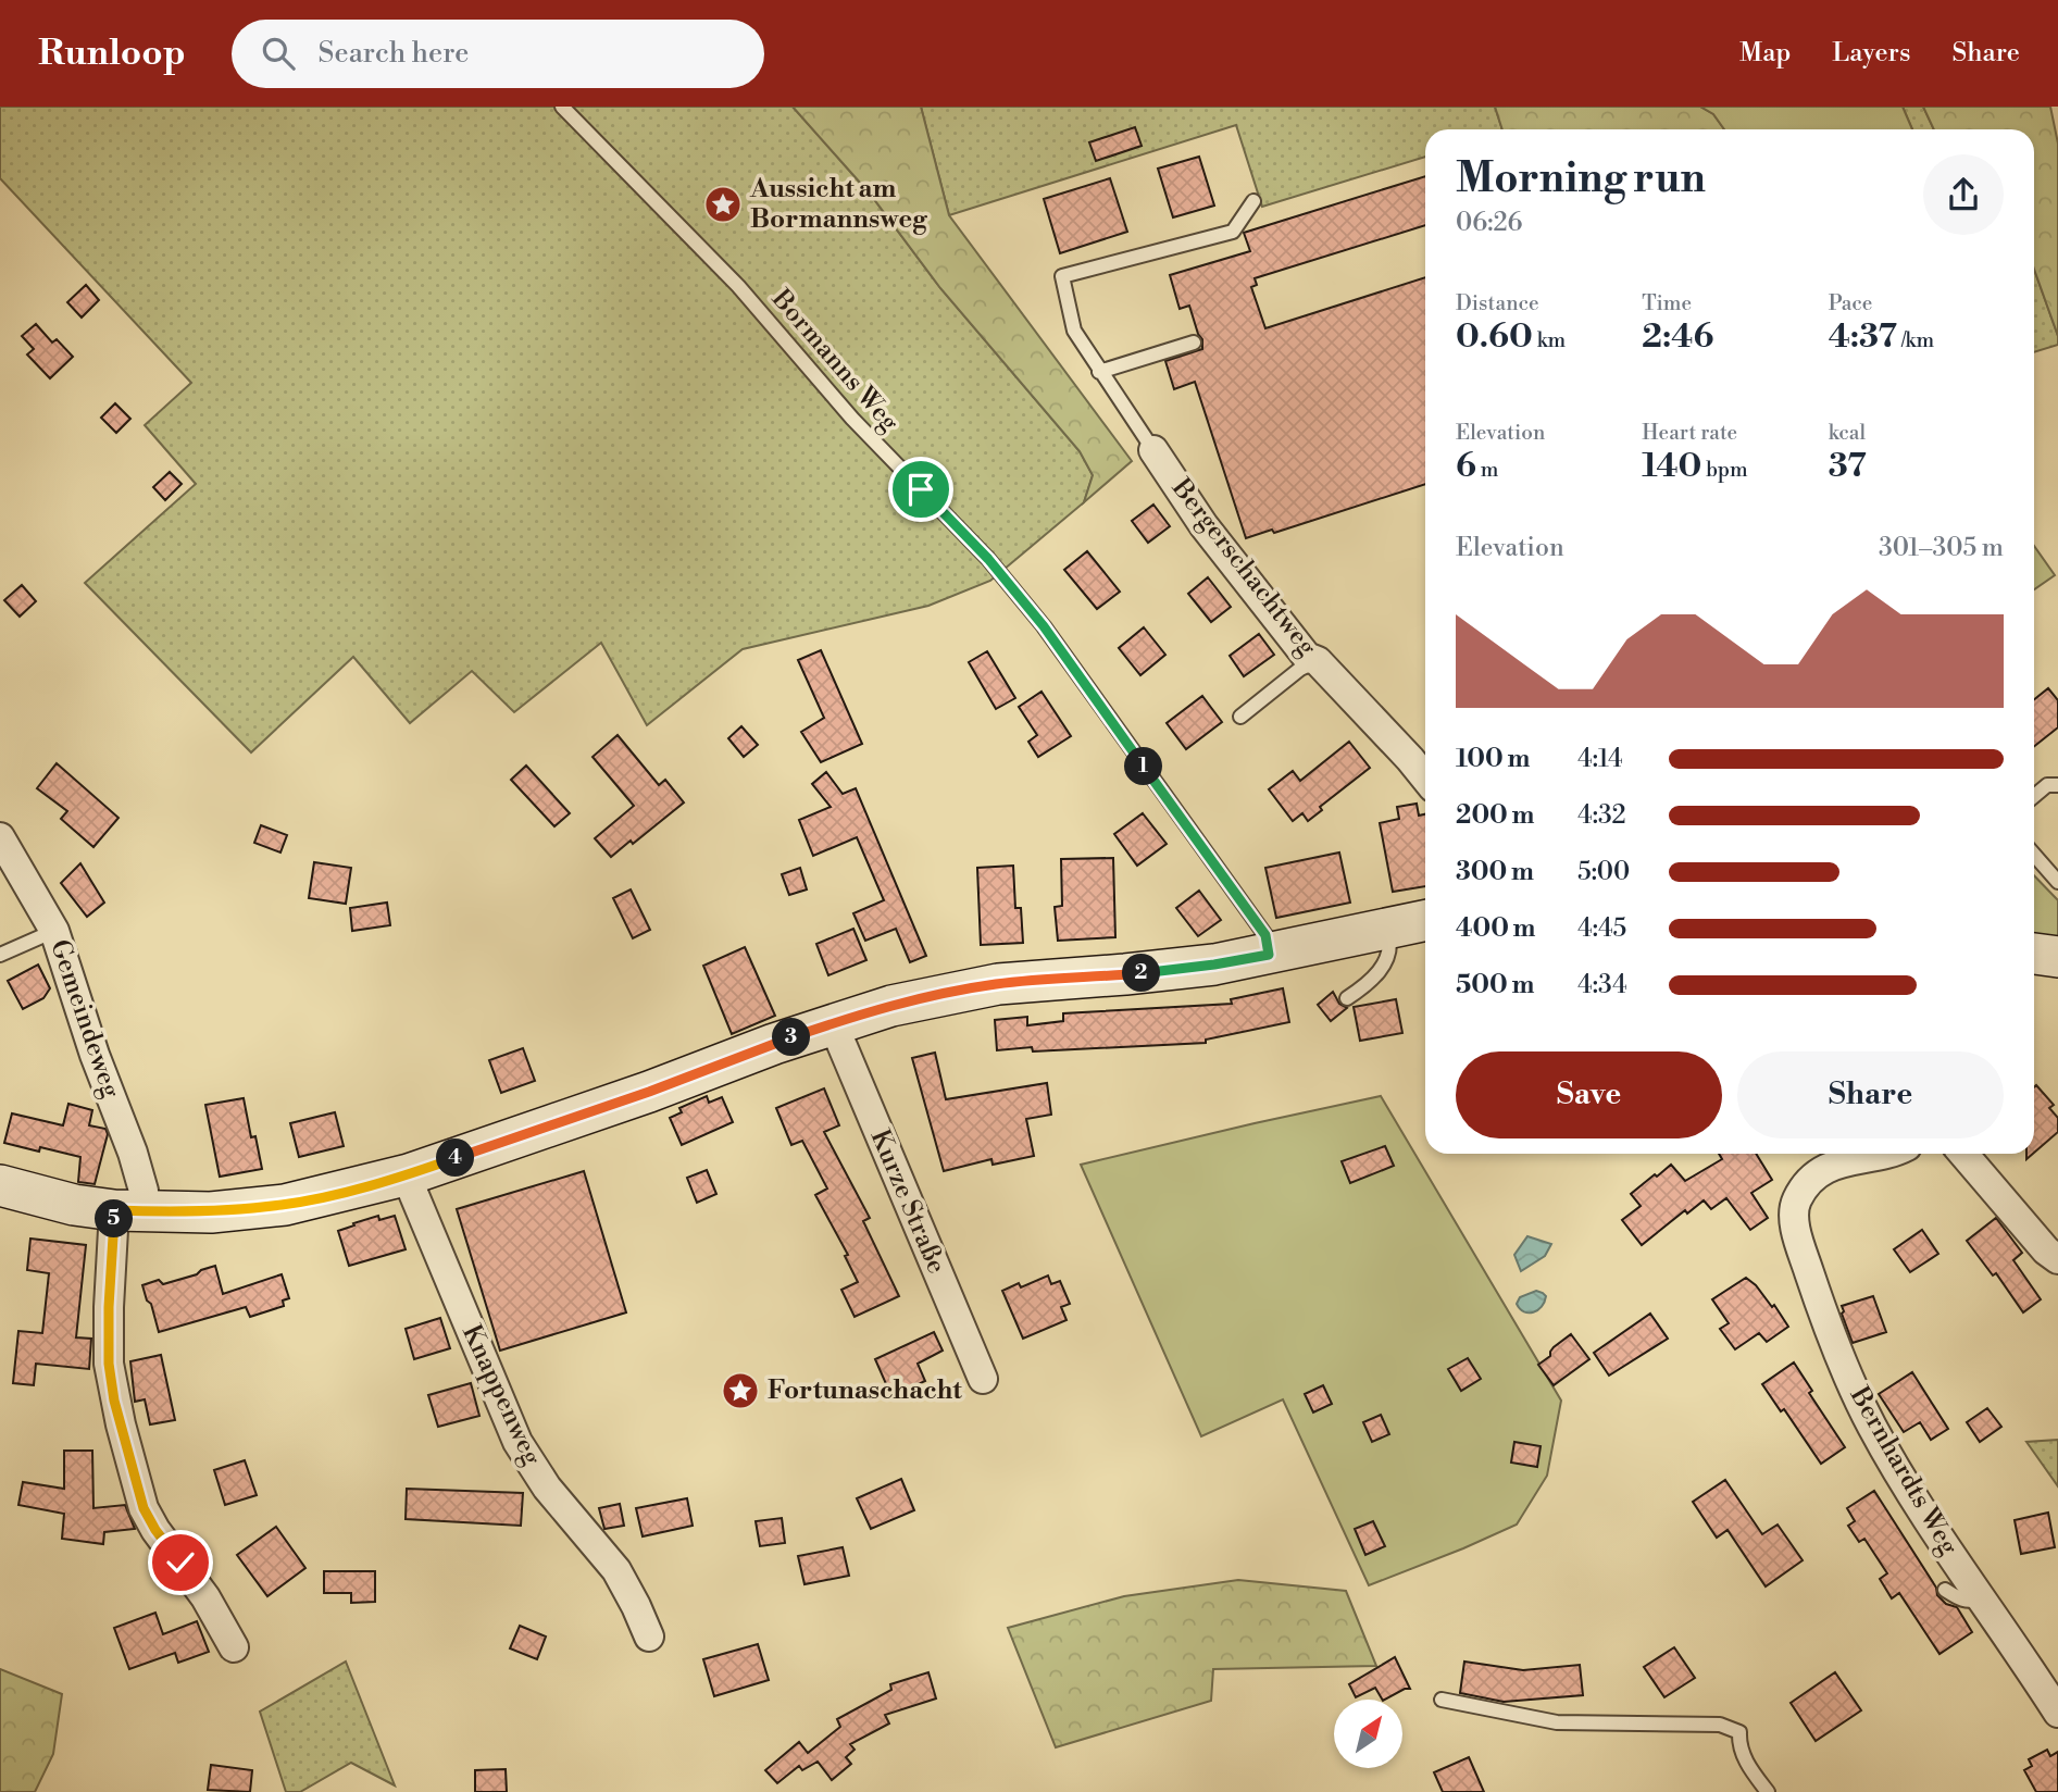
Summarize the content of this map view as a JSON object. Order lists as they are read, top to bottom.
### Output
{
  "streets": {
    "street": [
      "Bergerschachtweg",
      "Gemeindeweg",
      "Kurze Straße",
      "Knappenweg",
      "Bernhardts Weg"
    ],
    "lane": ["Bormanns Weg"]
  },
  "places": {
    "place": ["Aussicht am Bormannsweg", "Fortunaschacht"]
  },
  "north": "top right",
  "page": {
    "header": "Runloop",
    "search": "Search here",
    "nav": ["Map", "Layers", "Share"],
    "heading": ["Morning run", "06:26"],
    "stats": [
      ["Distance", "0.60 km"],
      ["Time", "2:46"],
      ["Pace", "4:37 /km"],
      ["Elevation", "6 m"],
      ["Heart rate", "140 bpm"],
      ["kcal", "37"]
    ],
    "chart": ["Elevation", "301–305 m"],
    "list": [
      {
        "name": "100 m",
        "note": "4:14"
      },
      {
        "name": "200 m",
        "note": "4:32"
      },
      {
        "name": "300 m",
        "note": "5:00"
      },
      {
        "name": "400 m",
        "note": "4:45"
      },
      {
        "name": "500 m",
        "note": "4:34"
      }
    ],
    "pins": [
      "1",
      "2",
      "3",
      "4",
      "5"
    ],
    "buttons": ["Save", "Share"]
  }
}
